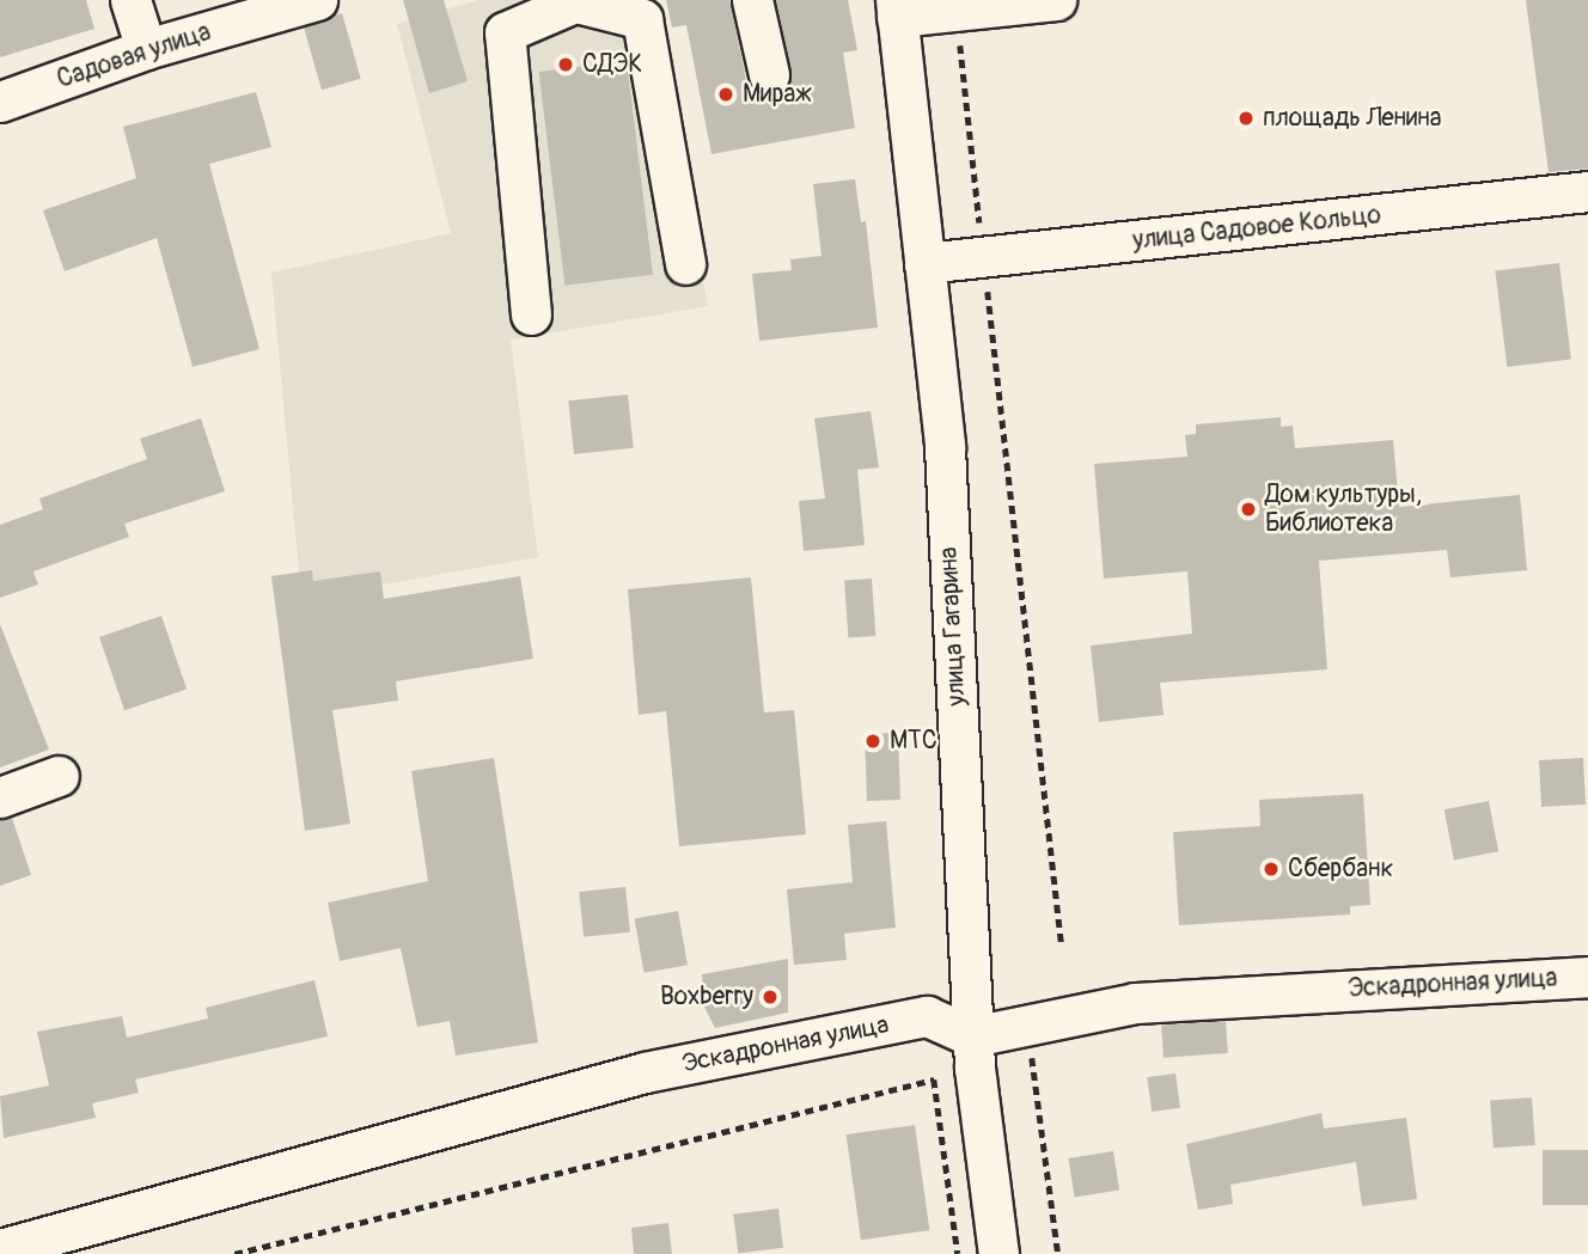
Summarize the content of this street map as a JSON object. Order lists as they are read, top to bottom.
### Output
{
  "streets": {
    "street": [
      "Садовая улица",
      "улица Садовое Кольцо",
      "улица Гагарина",
      "Эскадронная улица"
    ]
  },
  "crossings": [
    ["улица Садовое Кольцо", "улица Гагарина"],
    ["улица Гагарина", "Эскадронная улица"]
  ],
  "places": [
    "СДЭК",
    "Мираж",
    "площадь Ленина",
    "Дом культуры, Библиотека",
    "МТС",
    "Сбербанк",
    "Boxberry"
  ]
}
